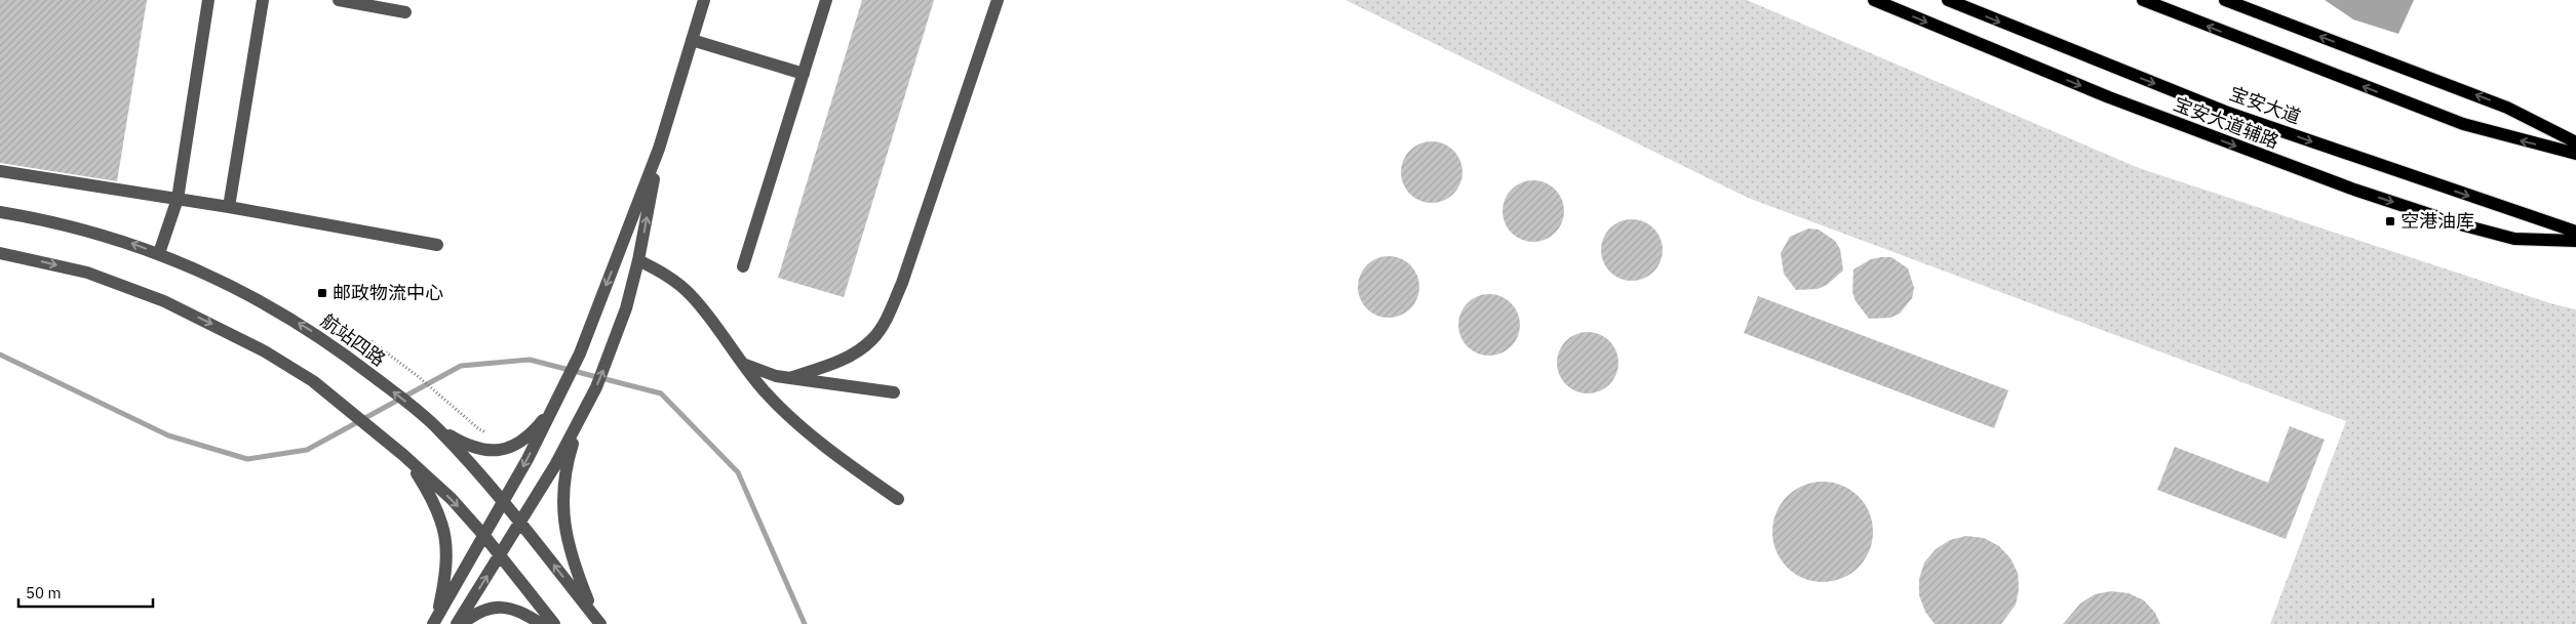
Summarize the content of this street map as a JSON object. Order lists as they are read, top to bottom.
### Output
{
  "streets": {
    "main road": ["宝安大道", "宝安大道辅路"],
    "street": ["航站四路"]
  },
  "places": {
    "transit": ["空港油库", "邮政物流中心"]
  },
  "scale_bar": "50 m"
}
